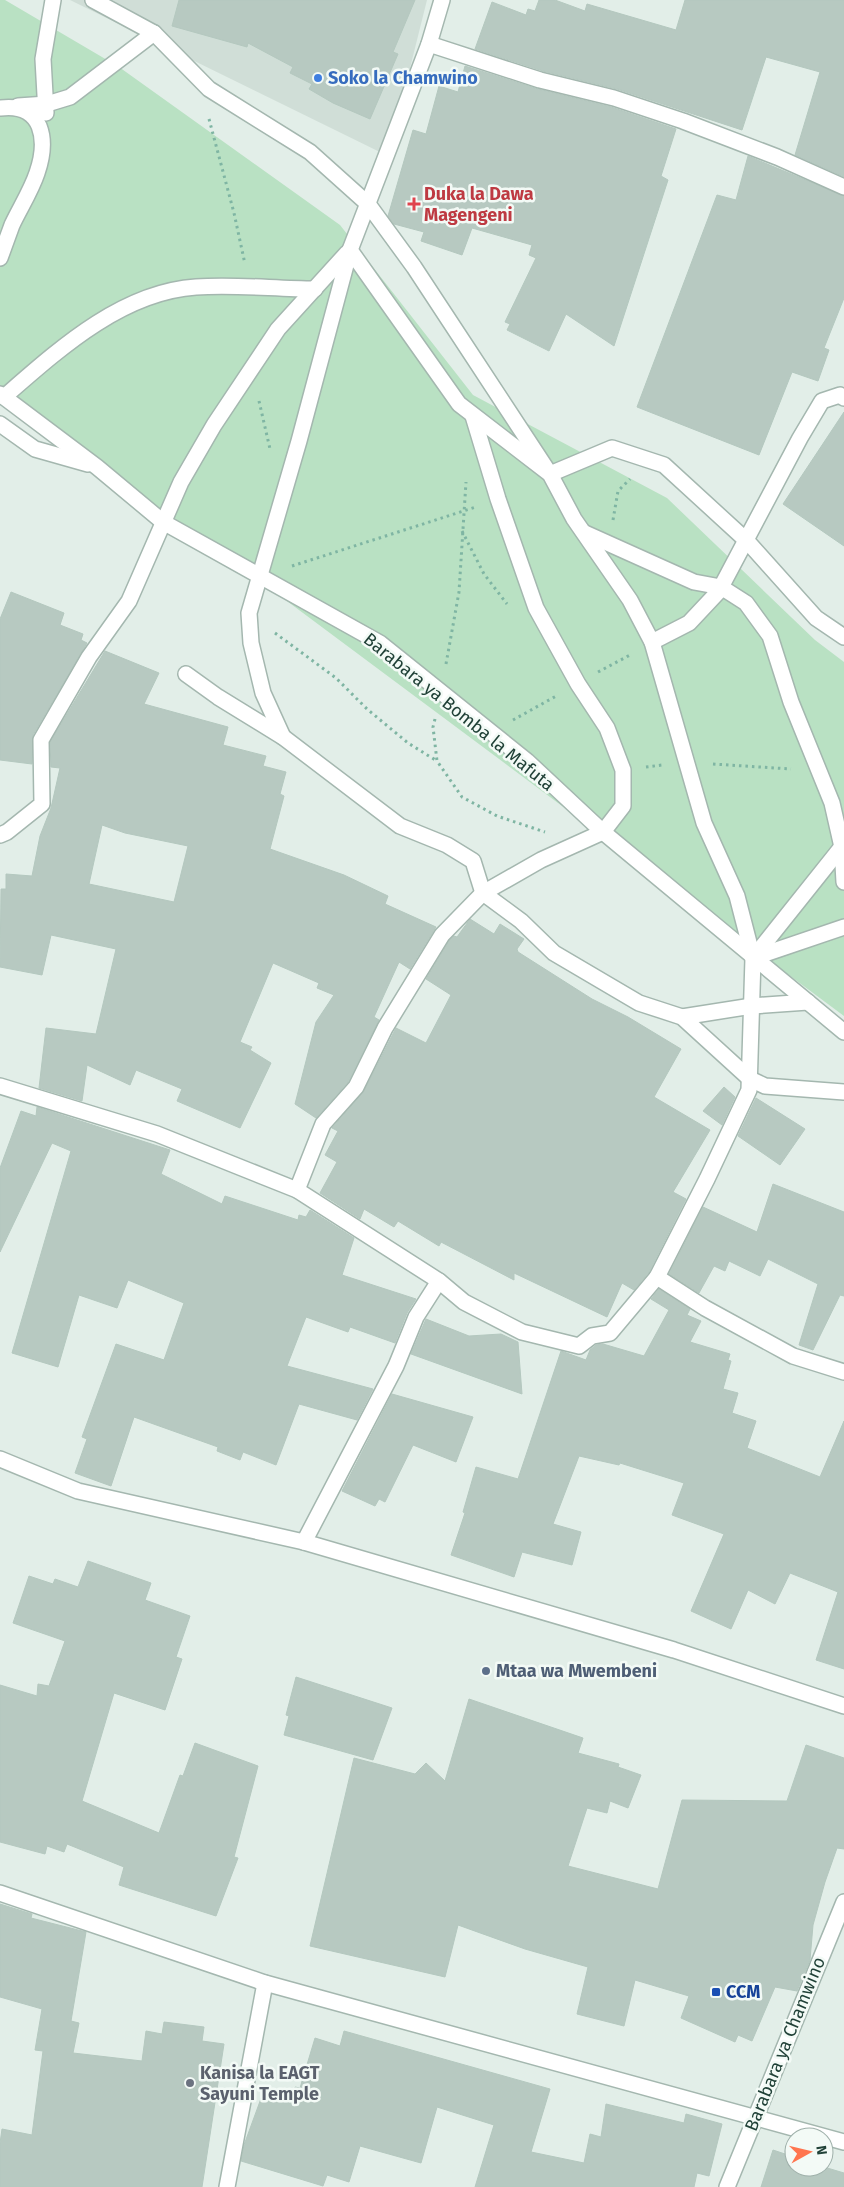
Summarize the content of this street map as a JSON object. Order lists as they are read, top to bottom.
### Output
{
  "streets": {
    "street": ["Barabara ya Bomba la Mafuta", "Barabara ya Chamwino"]
  },
  "places": {
    "other": ["Soko la Chamwino", "Mtaa wa Mwembeni", "Kanisa la EAGT Sayuni Temple"],
    "health": ["Duka la Dawa Magengeni"],
    "transit": ["CCM"]
  },
  "north": "right"
}
